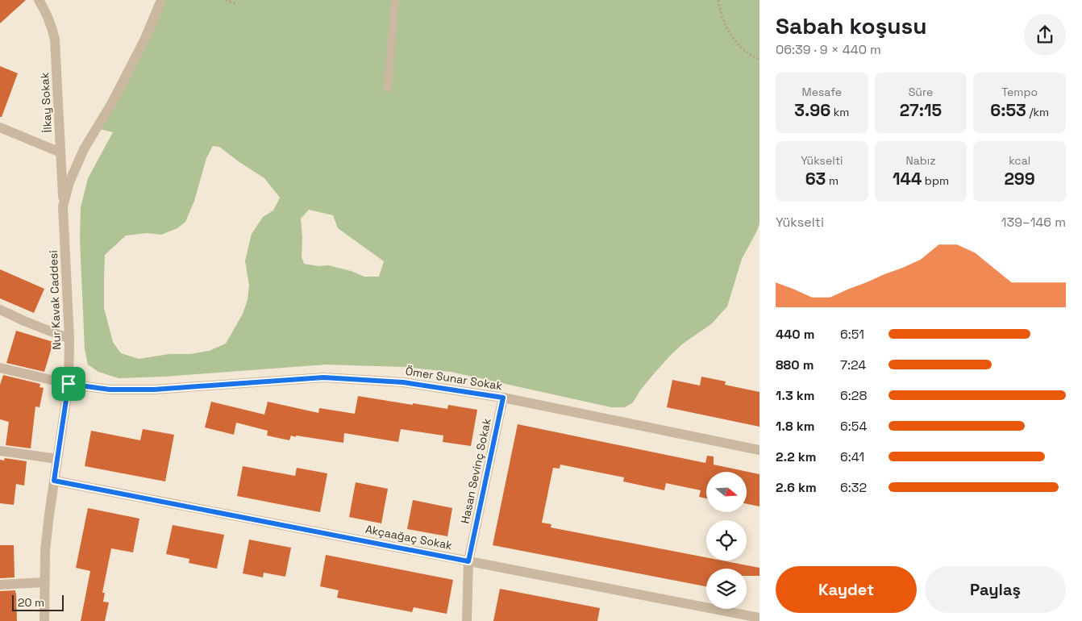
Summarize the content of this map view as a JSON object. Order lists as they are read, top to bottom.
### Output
{
  "streets": {
    "street": [
      "İlkay Sokak",
      "Nur Kavak Caddesi",
      "Ömer Sunar Sokak",
      "Hasan Sevinç Sokak",
      "Akçaağaç Sokak"
    ]
  },
  "crossings": [
    ["İlkay Sokak", "Nur Kavak Caddesi"],
    ["Nur Kavak Caddesi", "Ömer Sunar Sokak"],
    ["Nur Kavak Caddesi", "Akçaağaç Sokak"],
    ["Ömer Sunar Sokak", "Hasan Sevinç Sokak"],
    ["Hasan Sevinç Sokak", "Akçaağaç Sokak"]
  ],
  "scale_bar": "20 m",
  "north": "right",
  "page": {
    "heading": ["Sabah koşusu", "06:39 · 9 × 440 m"],
    "stats": [
      ["Mesafe", "3.96 km"],
      ["Süre", "27:15"],
      ["Tempo", "6:53 /km"],
      ["Yükselti", "63 m"],
      ["Nabız", "144 bpm"],
      ["kcal", "299"]
    ],
    "chart": ["Yükselti", "139–146 m"],
    "list": [
      {
        "name": "440 m",
        "note": "6:51"
      },
      {
        "name": "880 m",
        "note": "7:24"
      },
      {
        "name": "1.3 km",
        "note": "6:28"
      },
      {
        "name": "1.8 km",
        "note": "6:54"
      },
      {
        "name": "2.2 km",
        "note": "6:41"
      },
      {
        "name": "2.6 km",
        "note": "6:32"
      }
    ],
    "buttons": ["Kaydet", "Paylaş"],
    "scale": "20 m"
  }
}
